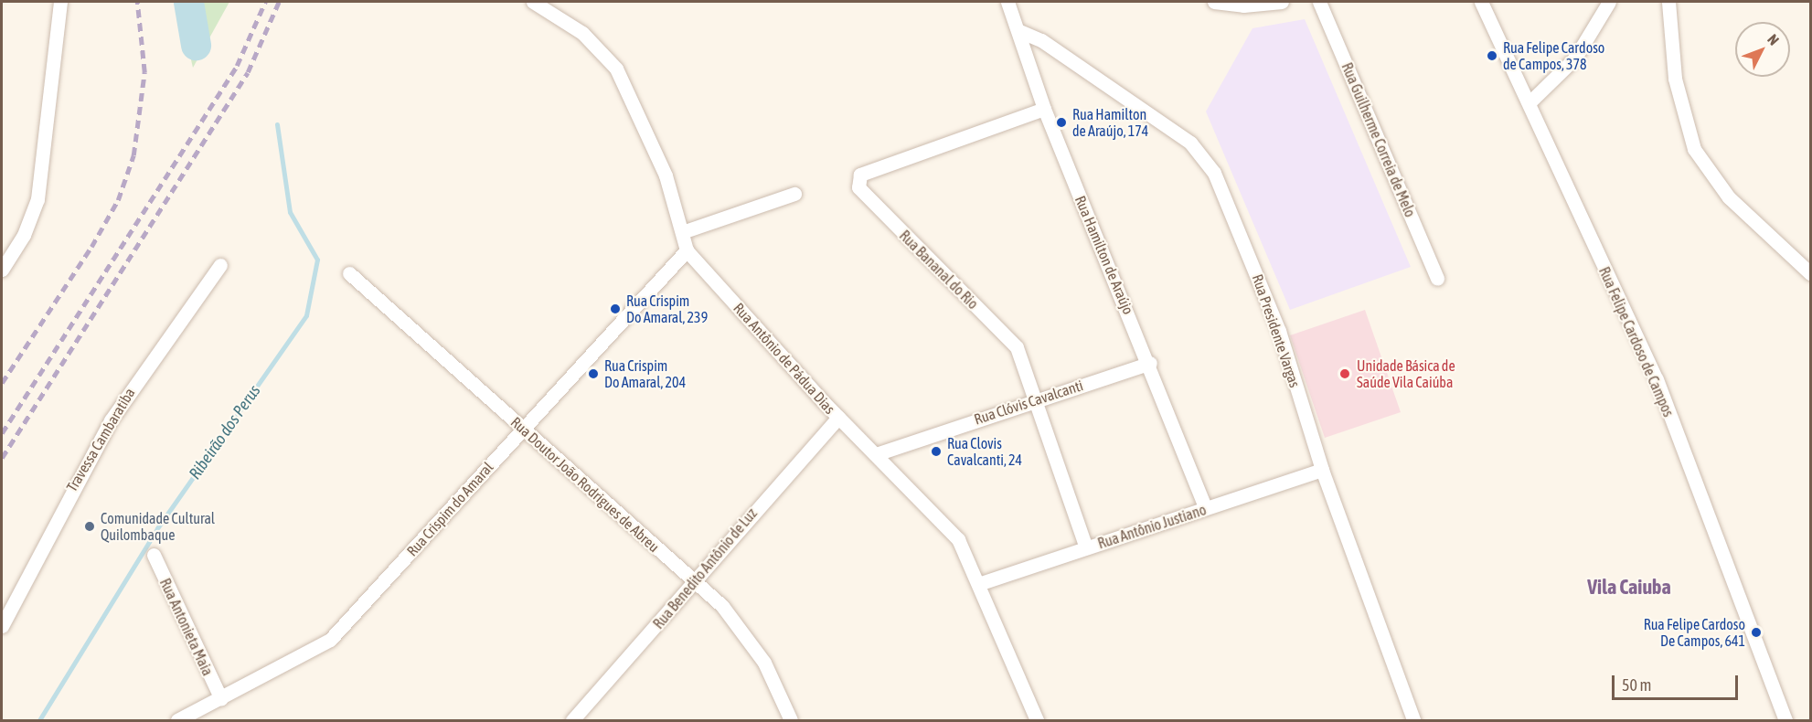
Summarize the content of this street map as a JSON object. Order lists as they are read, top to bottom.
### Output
{
  "streets": {
    "street": [
      "Rua Guilherme Correia de Melo",
      "Rua Hamilton de Araújo",
      "Rua Bananal do Rio",
      "Rua Presidente Vargas",
      "Rua Felipe Cardoso de Campos",
      "Rua Antônio de Pádua Dias",
      "Rua Clóvis Cavalcanti",
      "Travessa Cambaratiba",
      "Rua Doutor João Rodrigues de Abreu",
      "Rua Crispim do Amaral",
      "Rua Antônio Justiano",
      "Rua Benedito Antônio de Luz",
      "Rua Antonieta Maia"
    ]
  },
  "crossings": [
    ["Rua Hamilton de Araújo", "Rua Bananal do Rio"],
    ["Rua Hamilton de Araújo", "Rua Presidente Vargas"],
    ["Rua Hamilton de Araújo", "Rua Clóvis Cavalcanti"],
    ["Rua Hamilton de Araújo", "Rua Antônio Justiano"],
    ["Rua Bananal do Rio", "Rua Clóvis Cavalcanti"],
    ["Rua Bananal do Rio", "Rua Antônio Justiano"],
    ["Rua Presidente Vargas", "Rua Antônio Justiano"],
    ["Rua Antônio de Pádua Dias", "Rua Clóvis Cavalcanti"],
    ["Rua Antônio de Pádua Dias", "Rua Crispim do Amaral"],
    ["Rua Antônio de Pádua Dias", "Rua Antônio Justiano"],
    ["Rua Antônio de Pádua Dias", "Rua Benedito Antônio de Luz"],
    ["Rua Doutor João Rodrigues de Abreu", "Rua Crispim do Amaral"],
    ["Rua Doutor João Rodrigues de Abreu", "Rua Benedito Antônio de Luz"],
    ["Rua Crispim do Amaral", "Rua Antonieta Maia"]
  ],
  "districts": ["Vila Caiuba"],
  "water": ["Ribeirão dos Perus"],
  "places": [
    "Rua Felipe Cardoso de Campos, 378",
    "Rua Hamilton de Araújo, 174",
    "Rua Crispim Do Amaral, 239",
    "Rua Crispim Do Amaral, 204",
    "Unidade Básica de Saúde Vila Caiúba",
    "Rua Clovis Cavalcanti, 24",
    "Comunidade Cultural Quilombaque",
    "Rua Felipe Cardoso De Campos, 641"
  ],
  "scale_bar": "50 m",
  "north": "top right"
}
